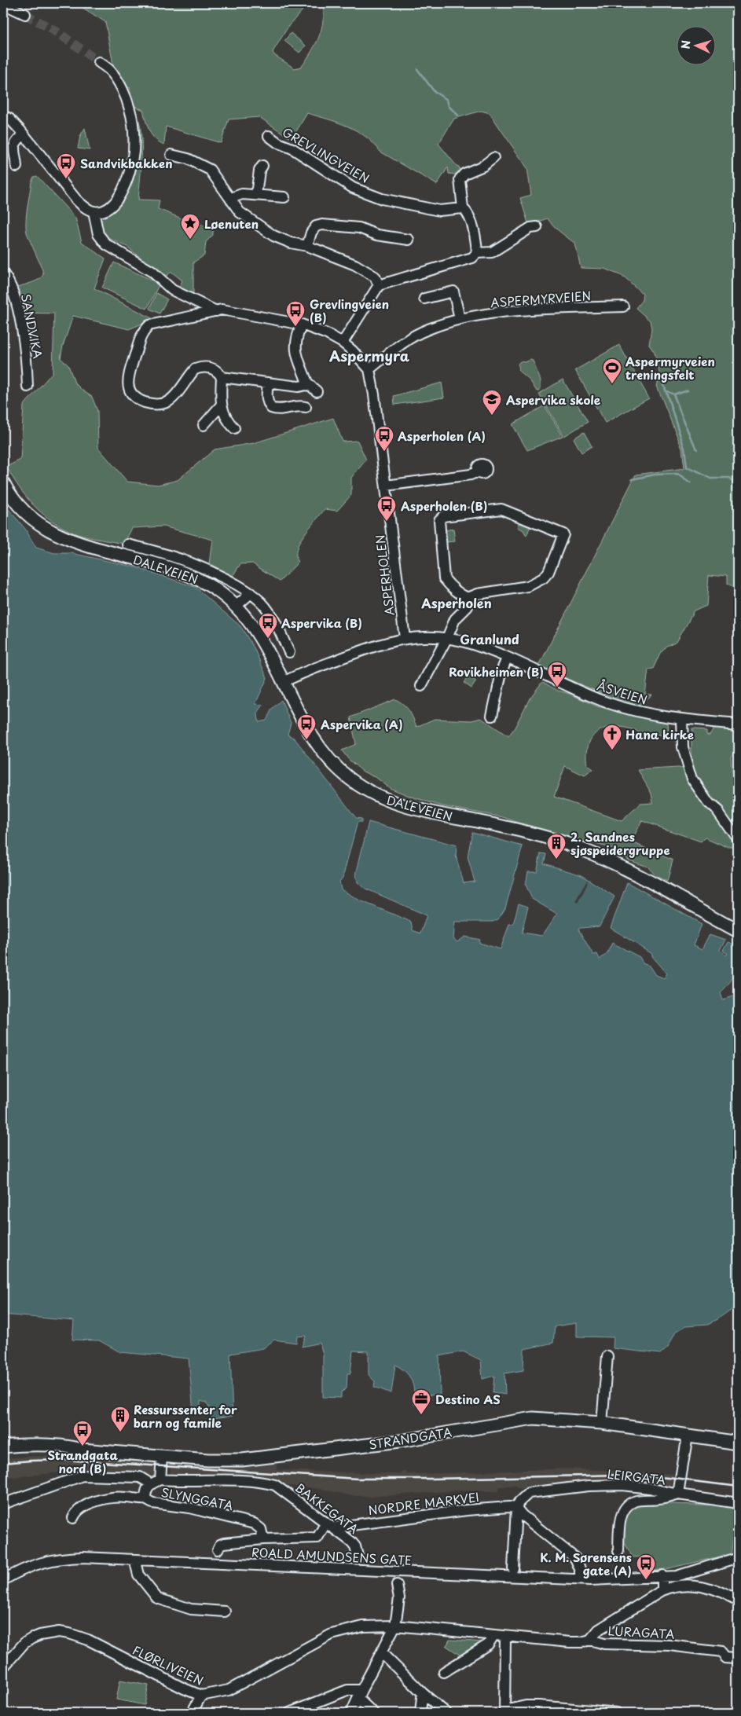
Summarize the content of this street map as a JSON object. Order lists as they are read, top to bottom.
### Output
{
  "streets": {
    "main road": ["DALEVEIEN", "STRANDGATA"],
    "street": [
      "GREVLINGVEIEN",
      "ASPERMYRVEIEN",
      "SANDVIKA",
      "ASPERHOLEN",
      "ÅSVEIEN",
      "LEIRGATA",
      "SLYNGGATA",
      "NORDRE MARKVEI",
      "BAKKEGATA",
      "ROALD AMUNDSENS GATE",
      "LURAGATA",
      "FLØRLIVEIEN"
    ]
  },
  "crossings": [
    ["ASPERMYRVEIEN", "ASPERHOLEN"],
    ["DALEVEIEN", "ÅSVEIEN"],
    ["ASPERHOLEN", "ÅSVEIEN"],
    ["STRANDGATA", "SLYNGGATA"],
    ["LEIRGATA", "NORDRE MARKVEI"],
    ["SLYNGGATA", "BAKKEGATA"],
    ["NORDRE MARKVEI", "BAKKEGATA"],
    ["LURAGATA", "FLØRLIVEIEN"]
  ],
  "districts": ["Aspermyra", "Asperholen", "Granlund"],
  "places": {
    "bus stop": [
      "Sandvikbakken",
      "Grevlingveien (B)",
      "Asperholen (A)",
      "Asperholen (B)",
      "Aspervika (B)",
      "Rovikheimen (B)",
      "Aspervika (A)",
      "Strandgata nord (B)",
      "K. M. Sørensens gate (A)"
    ],
    "place": ["Løenuten"],
    "sports": ["Aspermyrveien treningsfelt"],
    "school or university": ["Aspervika skole"],
    "church": ["Hana kirke"],
    "building": ["2. Sandnes sjøspeidergruppe", "Ressurssenter for barn og famile"],
    "office": ["Destino AS"]
  },
  "north": "left"
}
